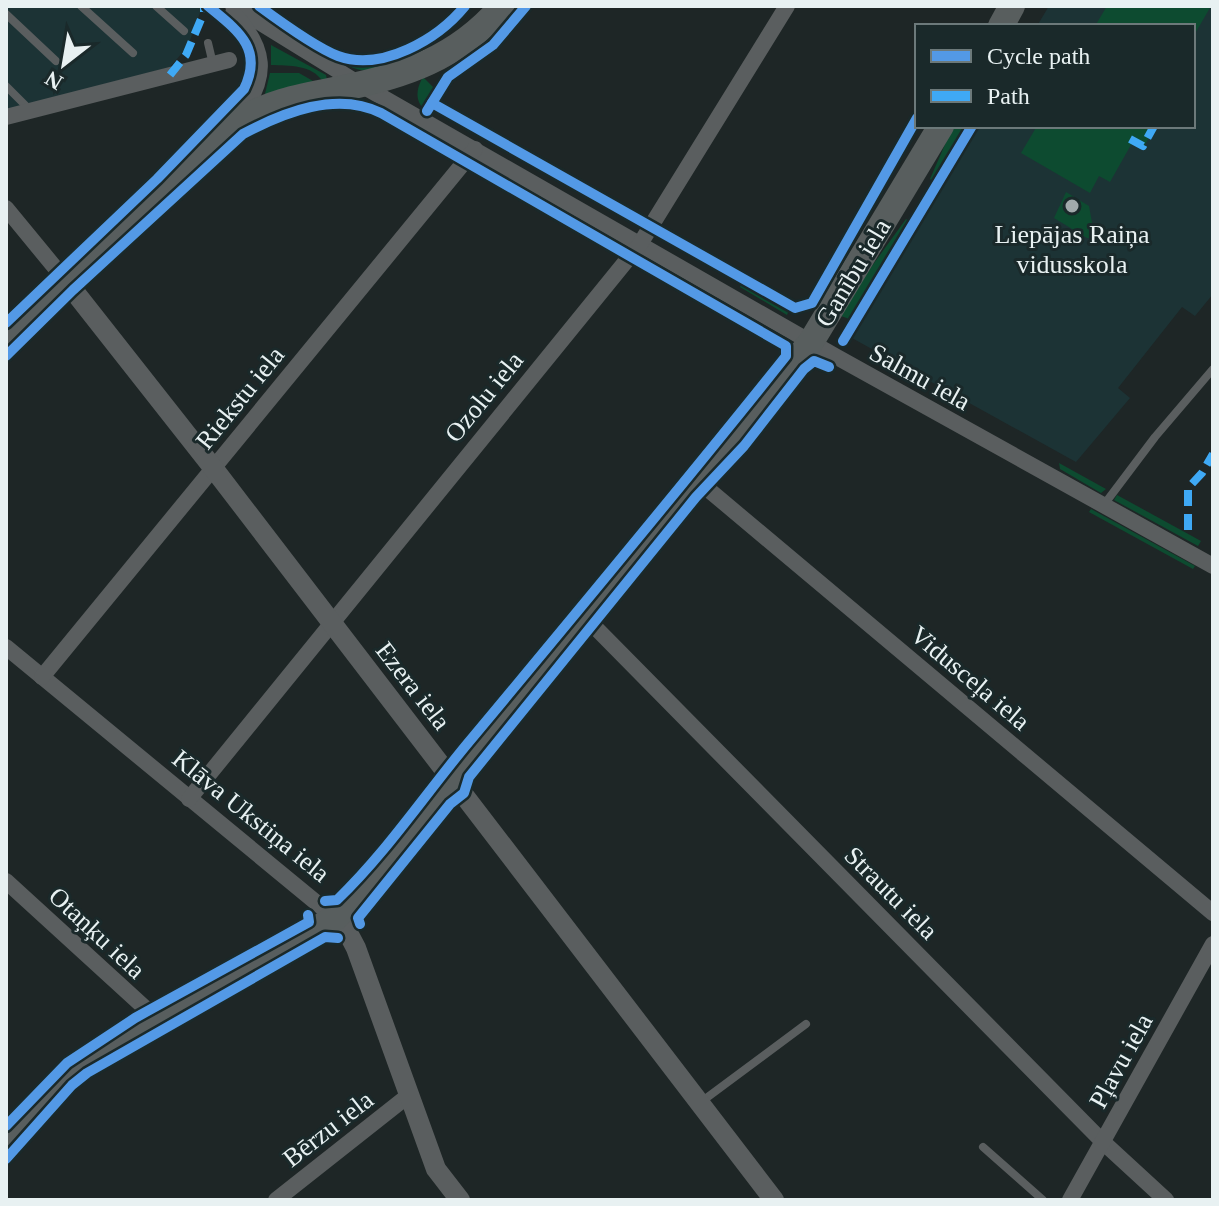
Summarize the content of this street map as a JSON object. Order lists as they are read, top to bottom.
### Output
{
  "streets": {
    "highway": ["Ganību iela"],
    "street": [
      "Salmu iela",
      "Ozolu iela",
      "Riekstu iela",
      "Vidusceļa iela",
      "Ezera iela",
      "Klāva Ukstiņa iela",
      "Strautu iela",
      "Otaņķu iela",
      "Pļavu iela",
      "Bērzu iela"
    ]
  },
  "crossings": [
    ["Ganību iela", "Salmu iela"],
    ["Ganību iela", "Vidusceļa iela"],
    ["Ganību iela", "Ezera iela"],
    ["Ganību iela", "Klāva Ukstiņa iela"],
    ["Ganību iela", "Strautu iela"],
    ["Ganību iela", "Otaņķu iela"],
    ["Salmu iela", "Ozolu iela"],
    ["Salmu iela", "Riekstu iela"],
    ["Ozolu iela", "Ezera iela"],
    ["Ozolu iela", "Klāva Ukstiņa iela"],
    ["Riekstu iela", "Ezera iela"],
    ["Riekstu iela", "Klāva Ukstiņa iela"],
    ["Klāva Ukstiņa iela", "Bērzu iela"],
    ["Strautu iela", "Pļavu iela"]
  ],
  "places": ["Liepājas Raiņa vidusskola"],
  "legend": ["Cycle path", "Path"],
  "north": "bottom left"
}
